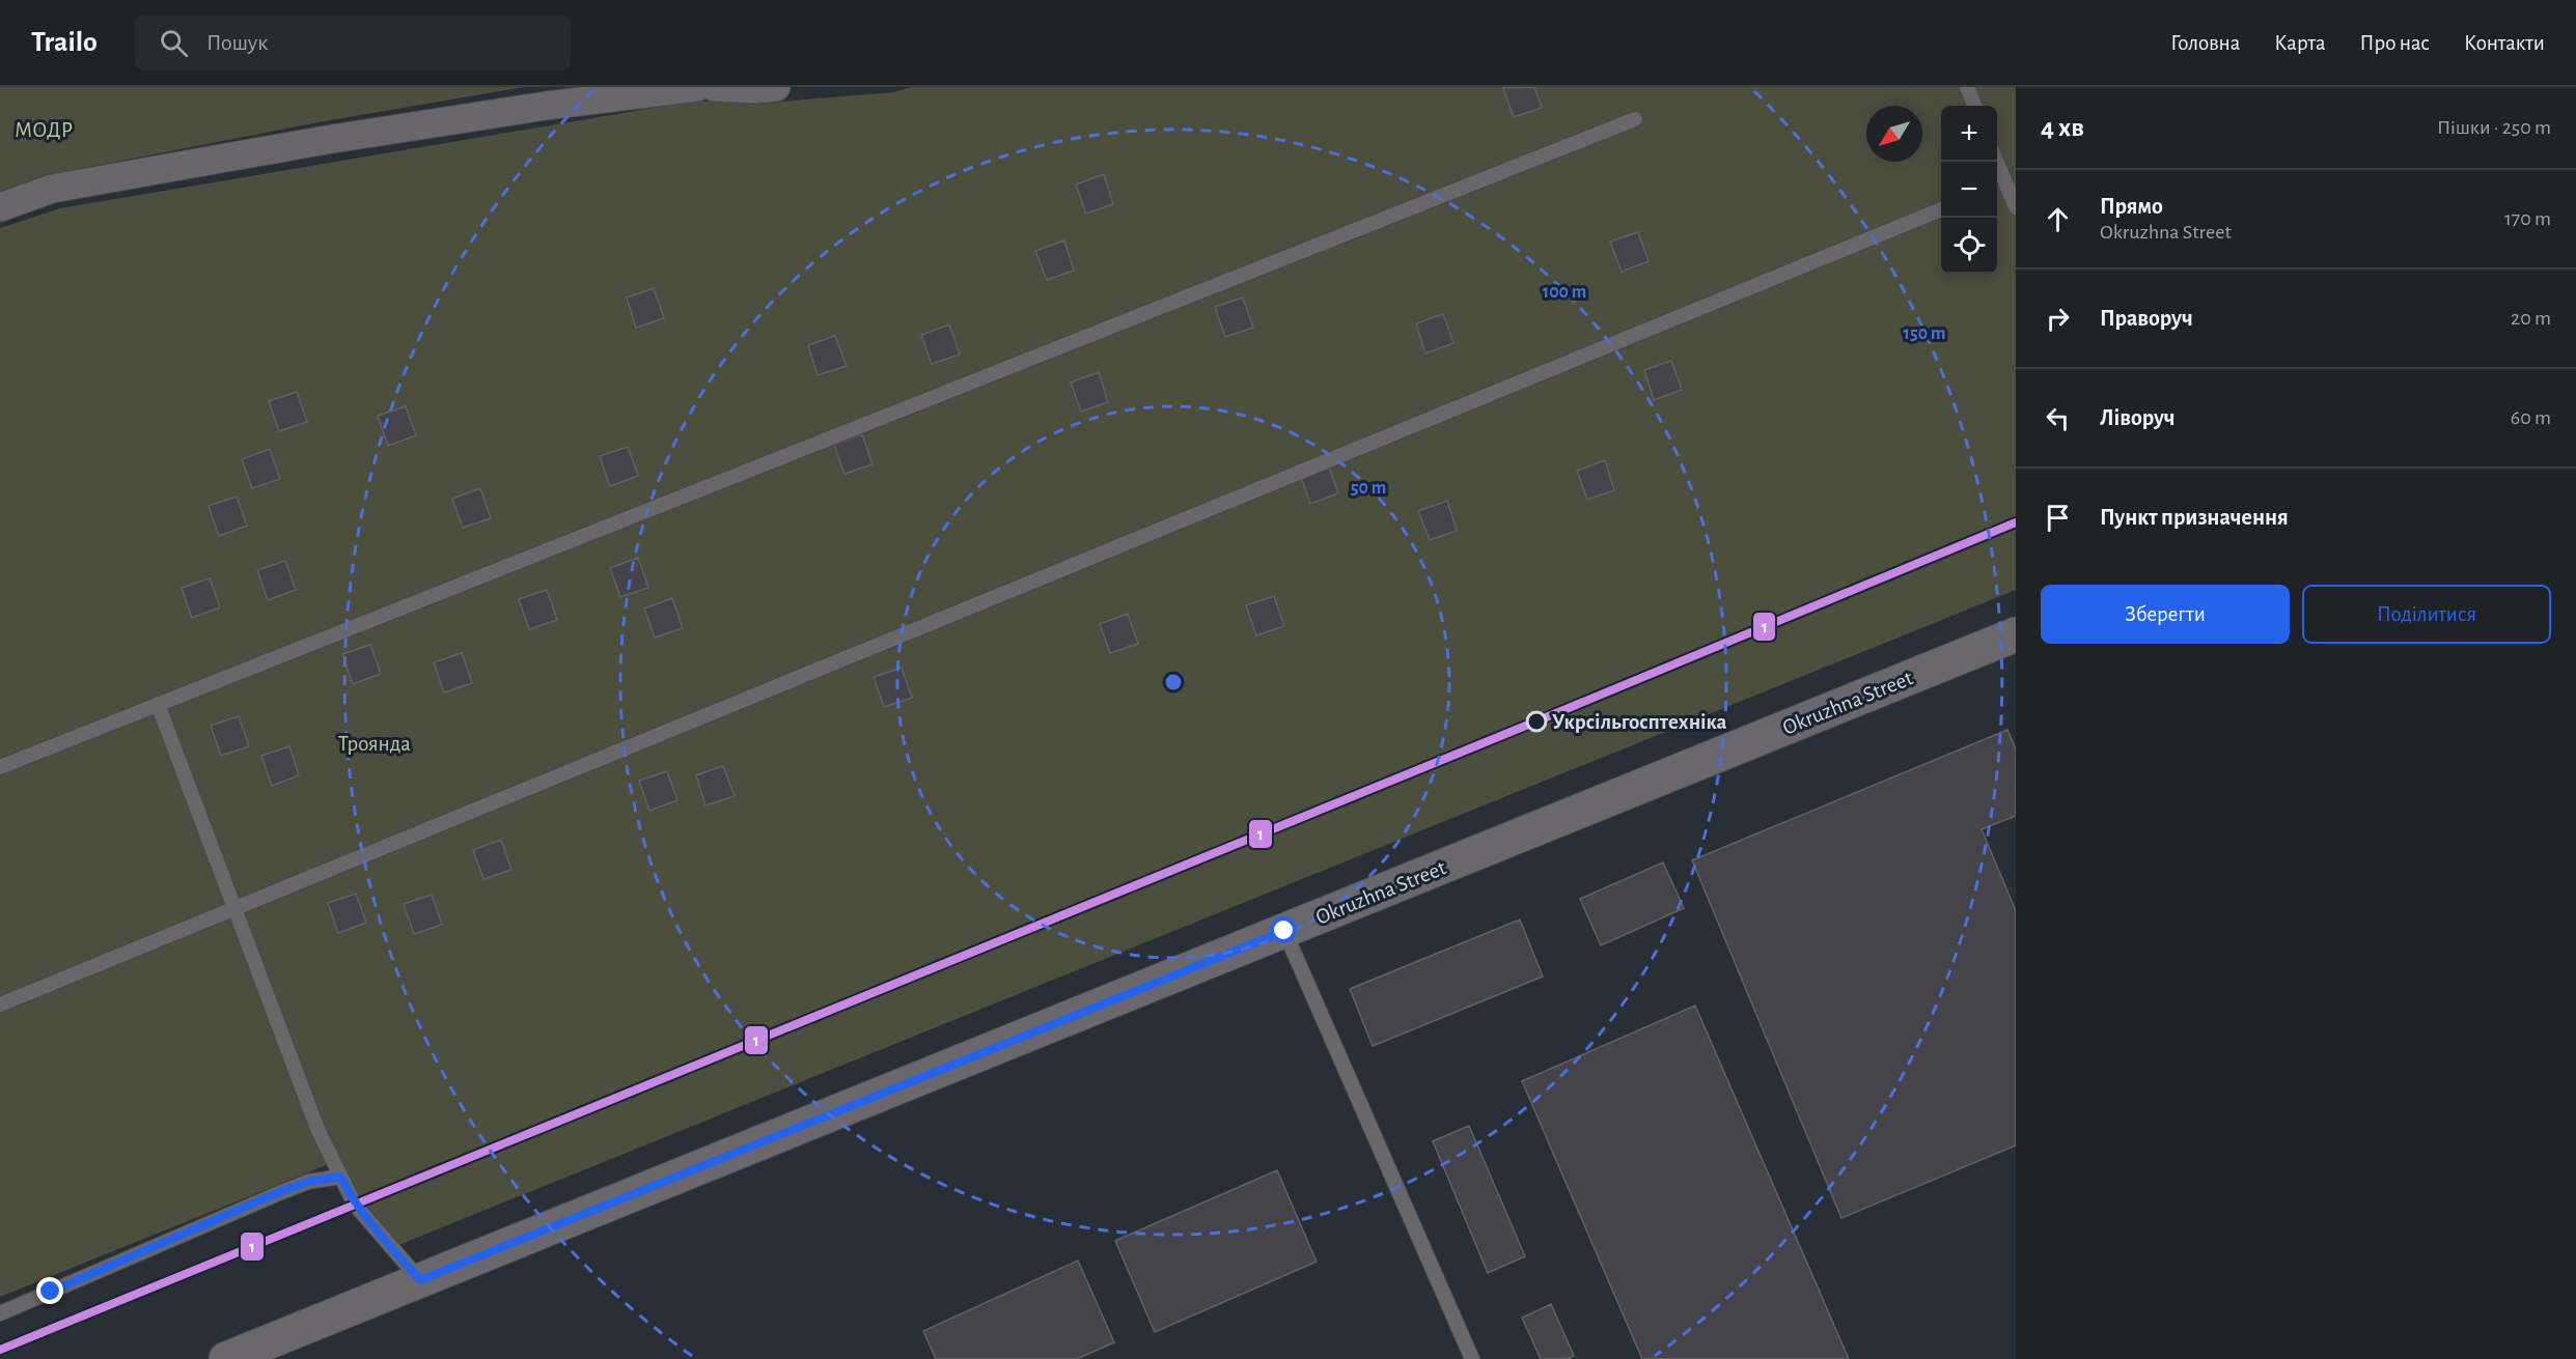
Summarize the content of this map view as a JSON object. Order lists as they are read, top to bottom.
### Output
{
  "streets": {
    "main road": ["Okruzhna Street"]
  },
  "parks": ["МОДР", "Троянда"],
  "places": ["Укрсільгосптехніка"],
  "lines": ["transit line 1"],
  "north": "bottom left",
  "page": {
    "header": "Trailo",
    "search": "Пошук",
    "nav": [
      "Головна",
      "Карта",
      "Про нас",
      "Контакти"
    ],
    "heading": ["4 хв", "Пішки · 250 m"],
    "map_buttons": ["+", "−"],
    "list": [
      ["Прямо", "Okruzhna Street", "170 m"],
      ["Праворуч", "20 m"],
      ["Ліворуч", "60 m"],
      "Пункт призначення"
    ],
    "buttons": ["Зберегти", "Поділитися"]
  },
  "rings": ["100 m", "150 m", "50 m"]
}
